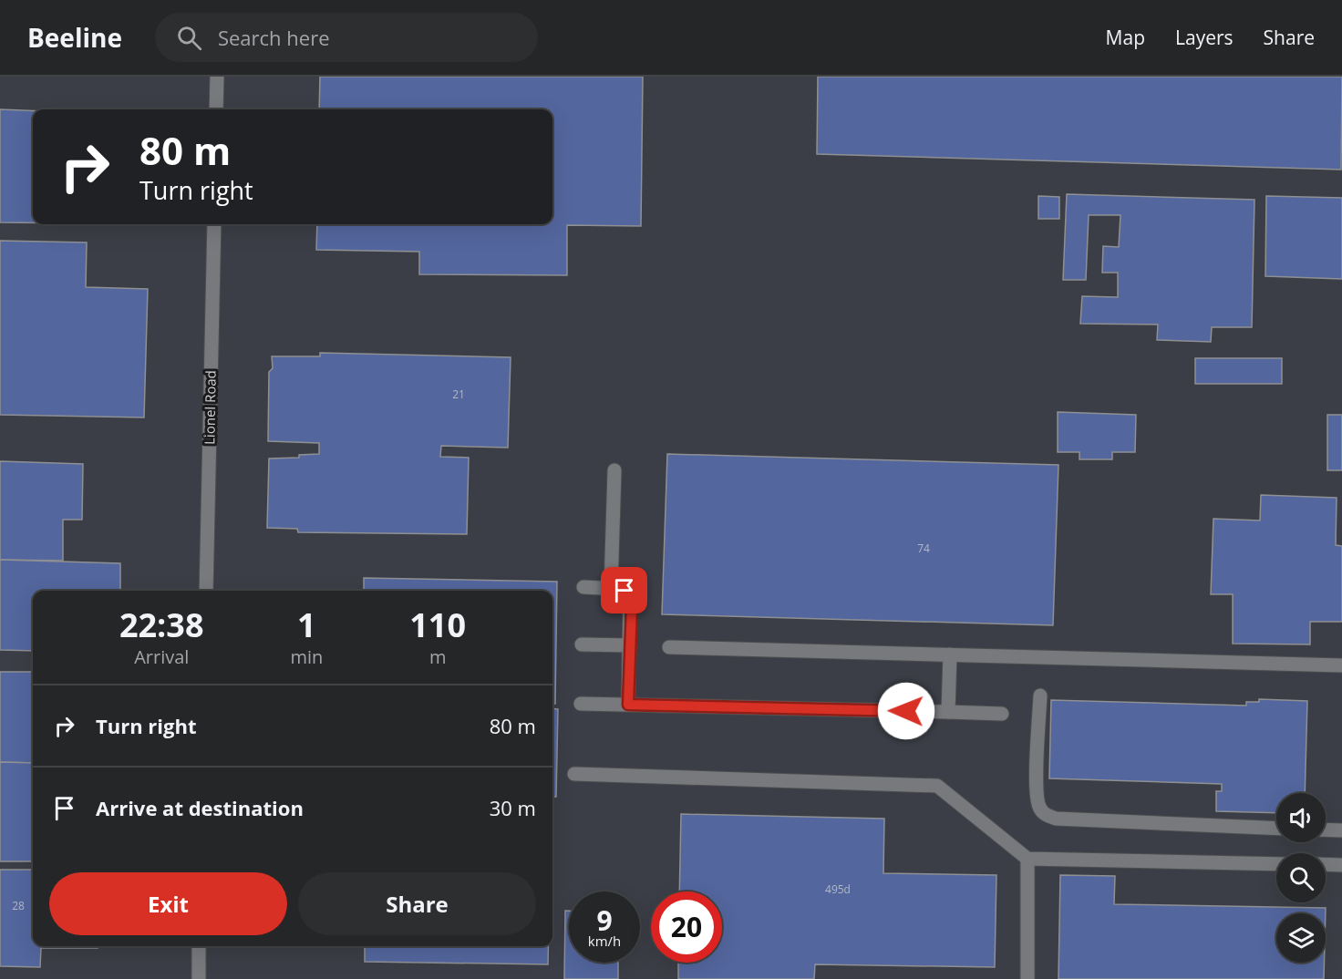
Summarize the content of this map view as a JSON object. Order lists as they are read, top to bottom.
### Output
{
  "streets": {
    "street": ["Lionel Road"]
  },
  "house_numbers": [
    "21",
    "74",
    "495d",
    "28"
  ],
  "page": {
    "header": "Beeline",
    "search": "Search here",
    "nav": ["Map", "Layers", "Share"],
    "turn": ["80 m", "Turn right"],
    "eta": [
      "22:38",
      "Arrival",
      "1",
      "min",
      "110",
      "m"
    ],
    "list": [
      {
        "name": "Turn right",
        "value": "80 m"
      },
      {
        "name": "Arrive at destination",
        "value": "30 m"
      }
    ],
    "buttons": ["Exit", "Share"],
    "speed": "9 km/h",
    "limit": "20"
  }
}
